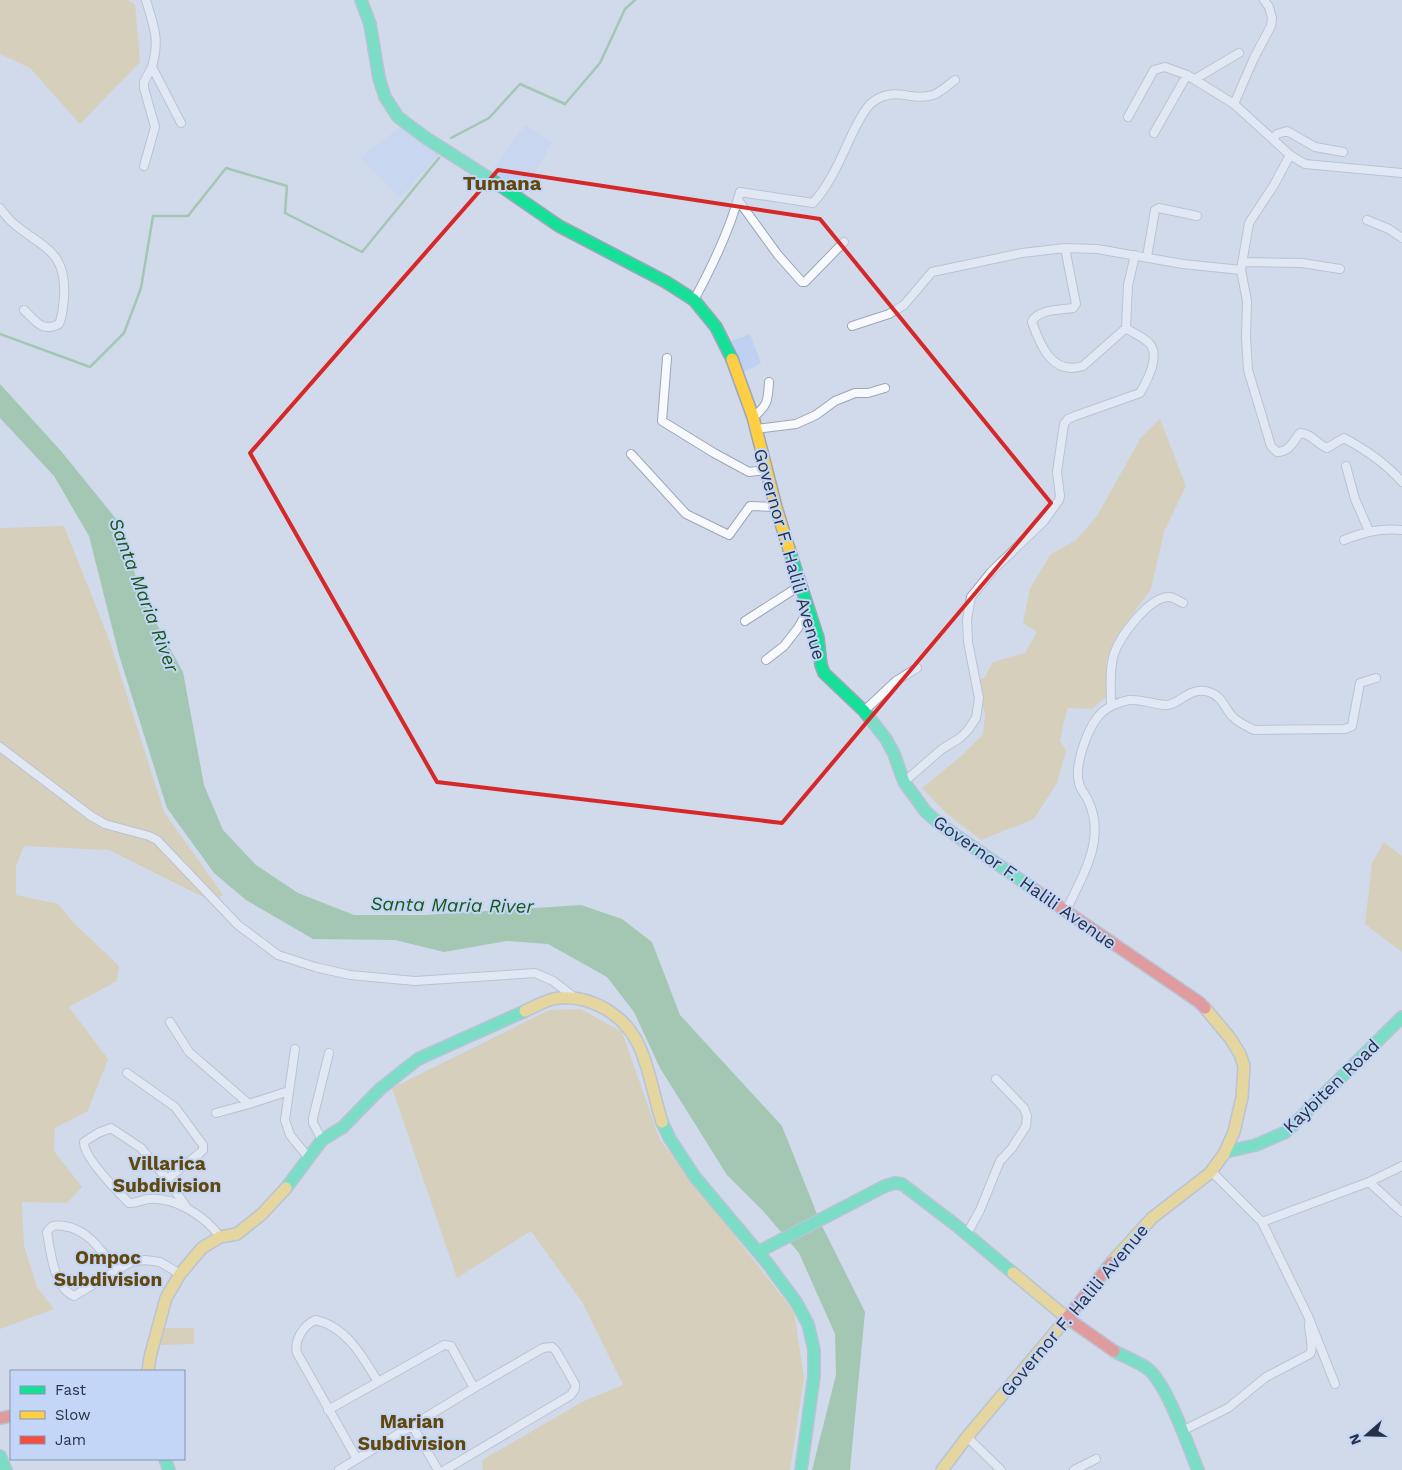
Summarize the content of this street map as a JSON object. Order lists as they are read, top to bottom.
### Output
{
  "streets": {
    "main road": ["Governor F. Halili Avenue", "Kaybiten Road"]
  },
  "crossings": [
    ["Governor F. Halili Avenue", "Kaybiten Road"]
  ],
  "districts": [
    "Tumana",
    "Villarica Subdivision",
    "Ompoc Subdivision",
    "Marian Subdivision"
  ],
  "water": ["Santa Maria River"],
  "legend": ["Fast", "Slow", "Jam"],
  "north": "left"
}
